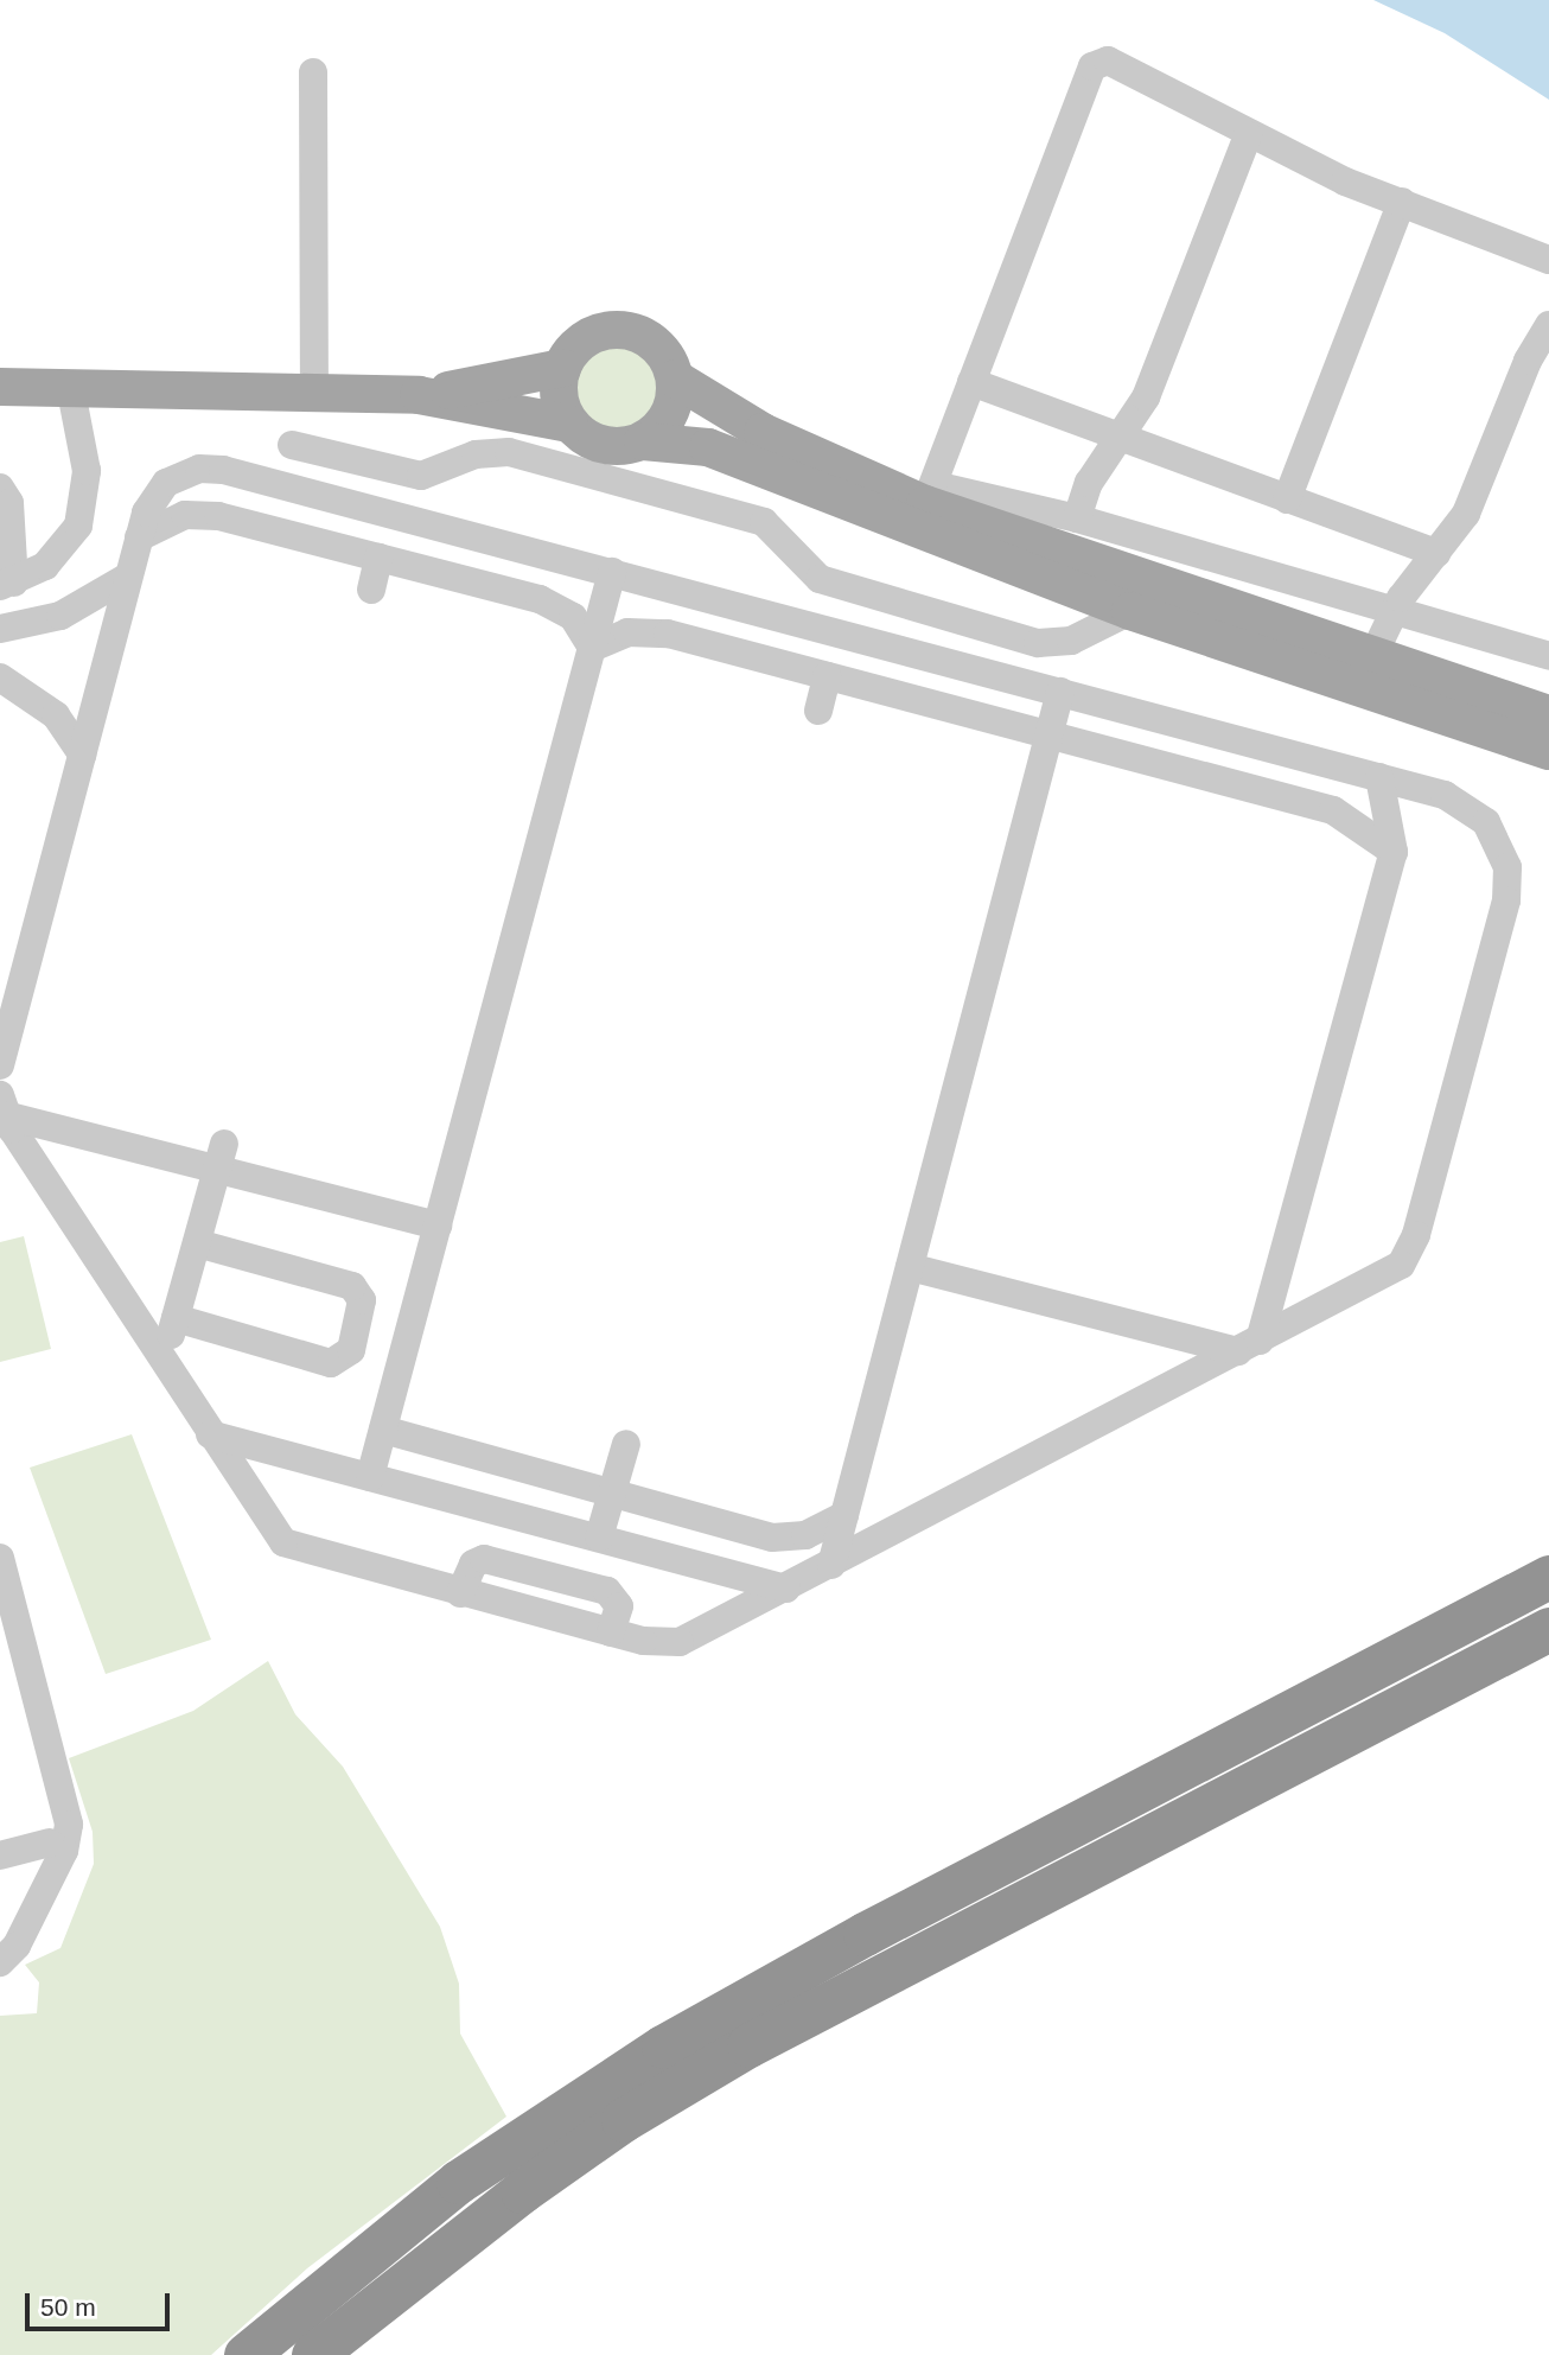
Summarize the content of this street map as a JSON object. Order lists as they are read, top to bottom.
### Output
{
  "scale_bar": "50 m"
}
